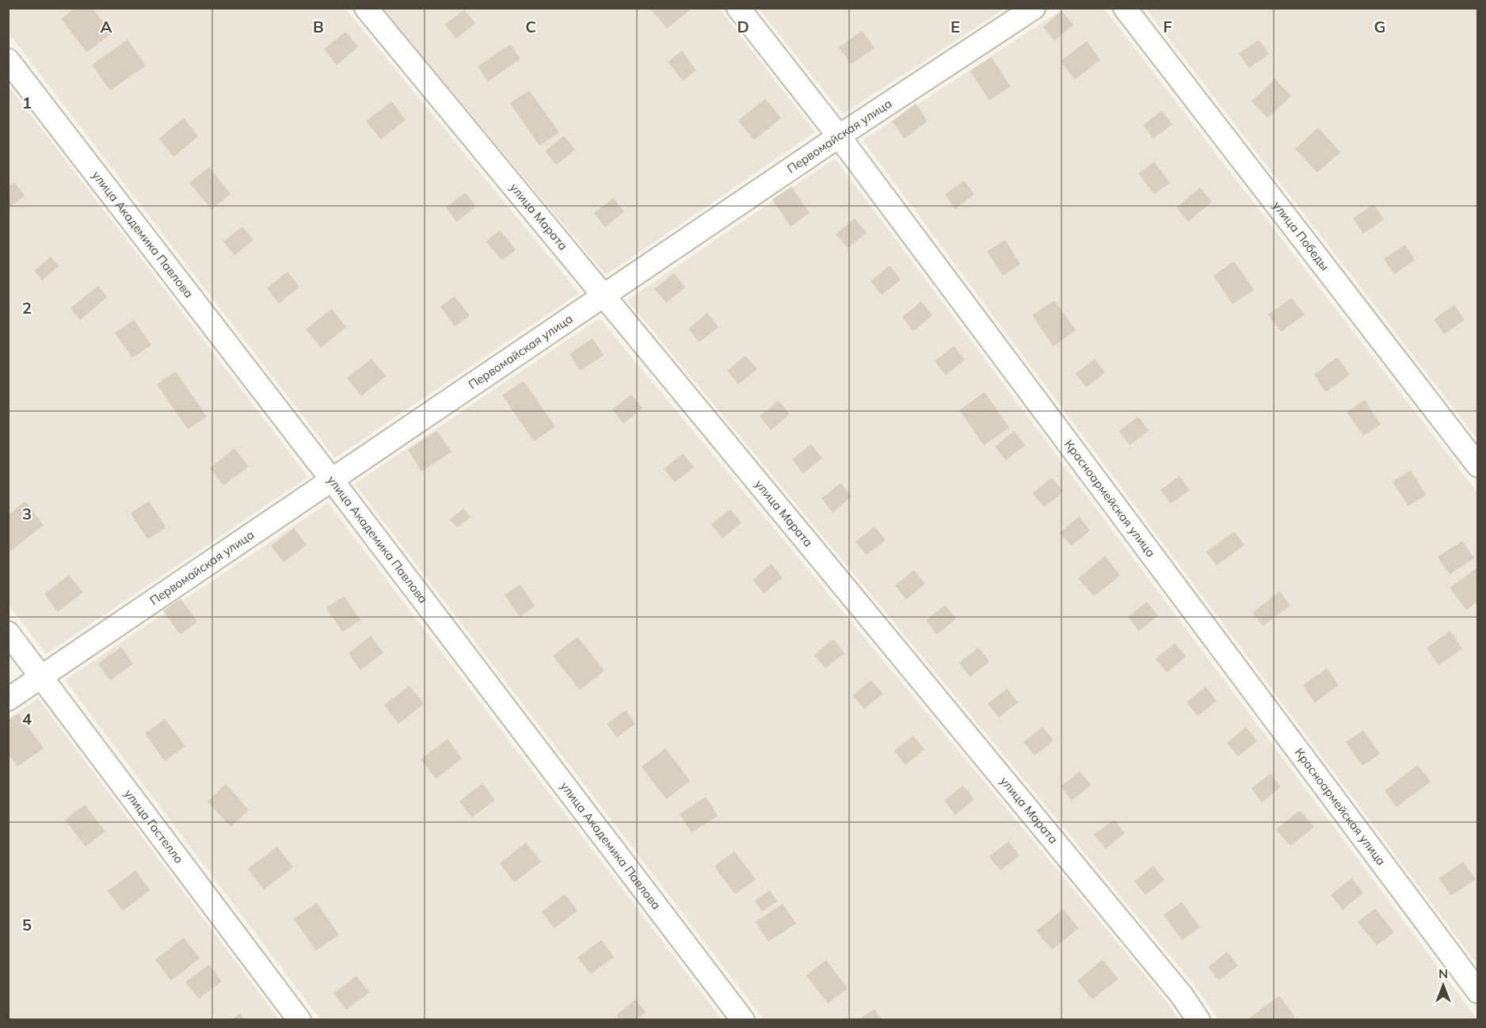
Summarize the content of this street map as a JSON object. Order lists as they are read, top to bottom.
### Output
{
  "streets": {
    "street": [
      "Первомайская улица",
      "улица Марата",
      "улица Академика Павлова",
      "улица Победы",
      "Красноармейская улица",
      "улица Гастелло"
    ]
  },
  "crossings": [
    ["Первомайская улица", "улица Марата"],
    ["Первомайская улица", "улица Академика Павлова"],
    ["Первомайская улица", "Красноармейская улица"],
    ["Первомайская улица", "улица Гастелло"]
  ],
  "north": "top",
  "grid": {
    "columns": [
      "A",
      "B",
      "C",
      "D",
      "E",
      "F",
      "G"
    ],
    "rows": [
      "1",
      "2",
      "3",
      "4",
      "5"
    ]
  }
}
